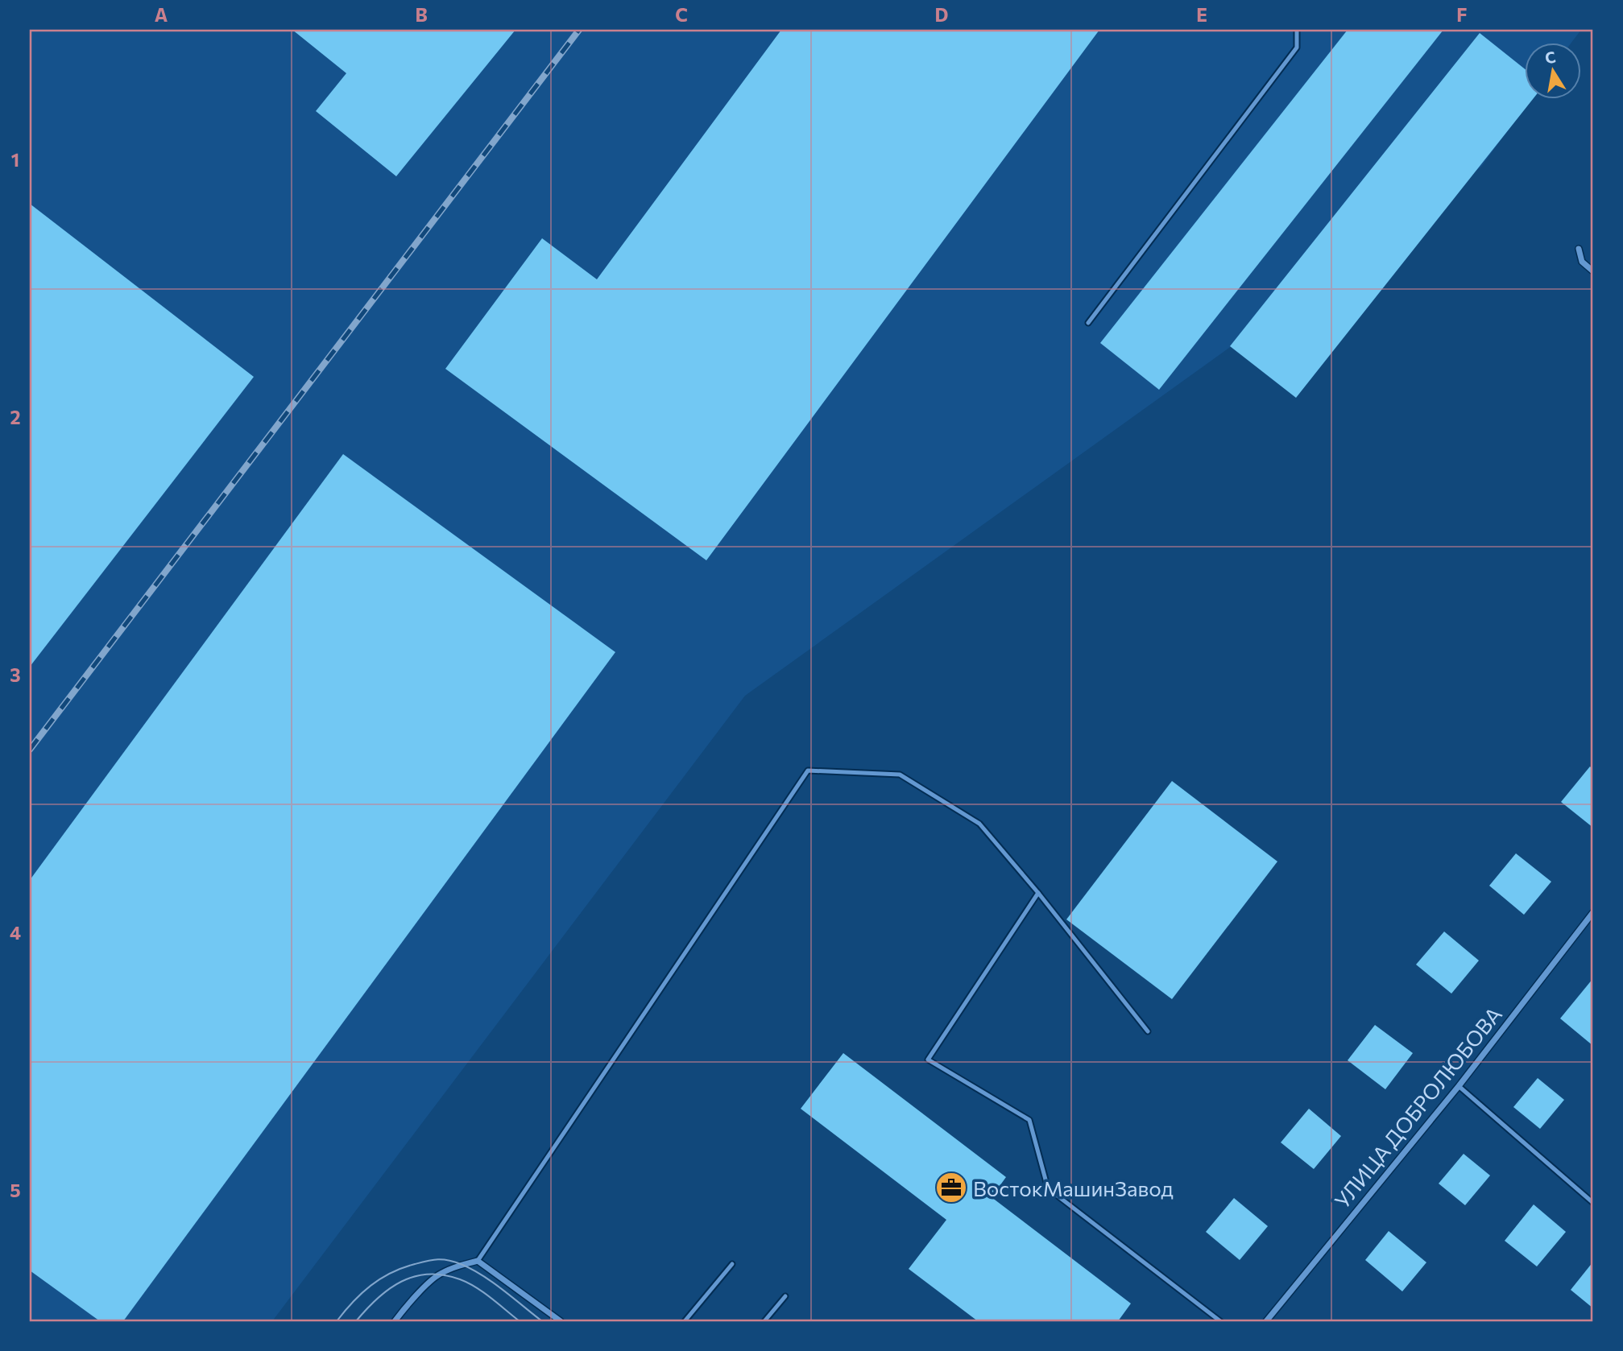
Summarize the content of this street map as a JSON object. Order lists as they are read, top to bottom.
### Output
{
  "streets": {
    "street": ["УЛИЦА ДОБРОЛЮБОВА"]
  },
  "places": {
    "office": ["ВостокМашинЗавод"]
  },
  "north": "top",
  "grid": {
    "columns": [
      "A",
      "B",
      "C",
      "D",
      "E",
      "F"
    ],
    "rows": [
      "1",
      "2",
      "3",
      "4",
      "5"
    ]
  }
}
